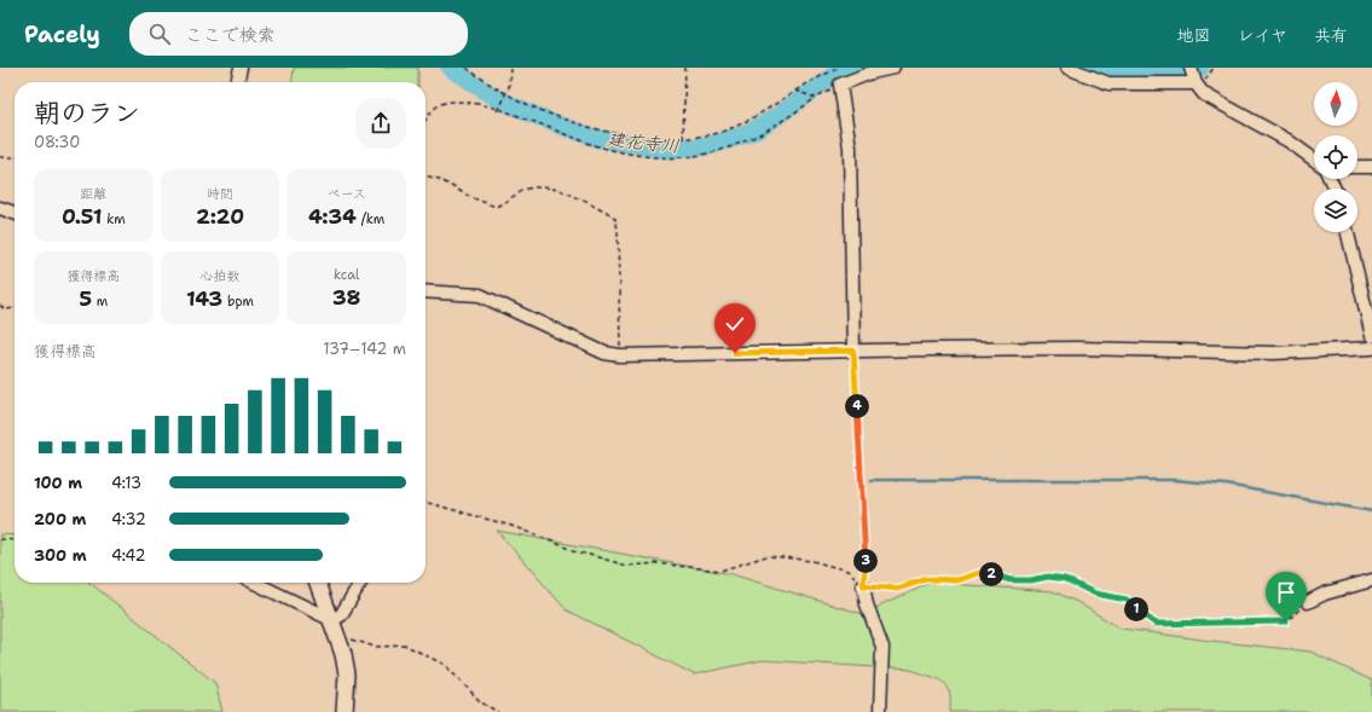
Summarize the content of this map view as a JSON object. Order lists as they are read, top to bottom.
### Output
{
  "water": ["建花寺川"],
  "north": "top",
  "page": {
    "header": "Pacely",
    "search": "ここで検索",
    "nav": ["地図", "レイヤ", "共有"],
    "heading": ["朝のラン", "08:30"],
    "stats": [
      ["距離", "0.51 km"],
      ["時間", "2:20"],
      ["ペース", "4:34 /km"],
      ["獲得標高", "5 m"],
      ["心拍数", "143 bpm"],
      ["kcal", "38"]
    ],
    "chart": ["獲得標高", "137–142 m"],
    "pins": [
      "4",
      "3",
      "2",
      "1"
    ],
    "list": [
      {
        "name": "100 m",
        "note": "4:13"
      },
      {
        "name": "200 m",
        "note": "4:32"
      },
      {
        "name": "300 m",
        "note": "4:42"
      }
    ]
  }
}
